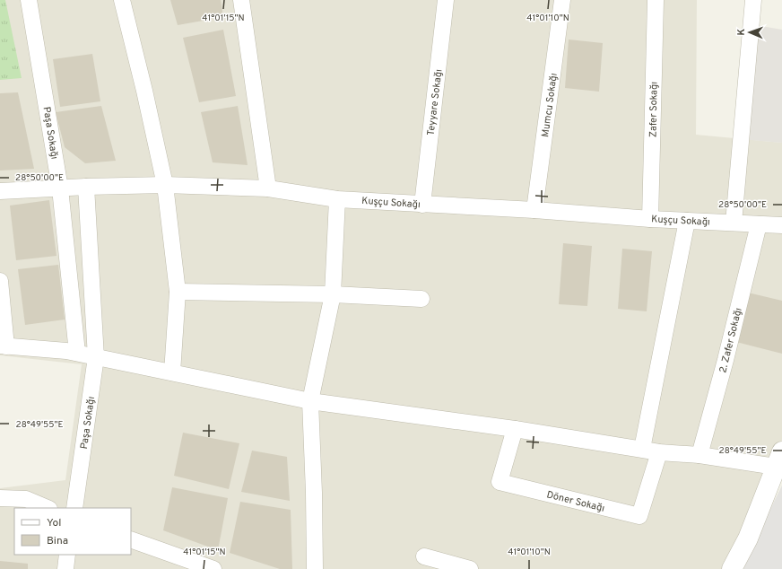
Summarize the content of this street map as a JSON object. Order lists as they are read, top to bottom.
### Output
{
  "streets": {
    "street": [
      "Teyyare Sokağı",
      "Mumcu Sokağı",
      "Zafer Sokağı",
      "Paşa Sokağı",
      "Kuşçu Sokağı",
      "2. Zafer Sokağı",
      "Döner Sokağı"
    ]
  },
  "crossings": [
    ["Teyyare Sokağı", "Kuşçu Sokağı"],
    ["Mumcu Sokağı", "Kuşçu Sokağı"],
    ["Zafer Sokağı", "Kuşçu Sokağı"],
    ["Paşa Sokağı", "Kuşçu Sokağı"],
    ["Kuşçu Sokağı", "2. Zafer Sokağı"]
  ],
  "legend": ["Yol", "Bina"],
  "north": "left",
  "coordinates": [
    "41°01'15\"N",
    "41°01'10\"N",
    "28°50'00\"E",
    "28°49'55\"E"
  ]
}
